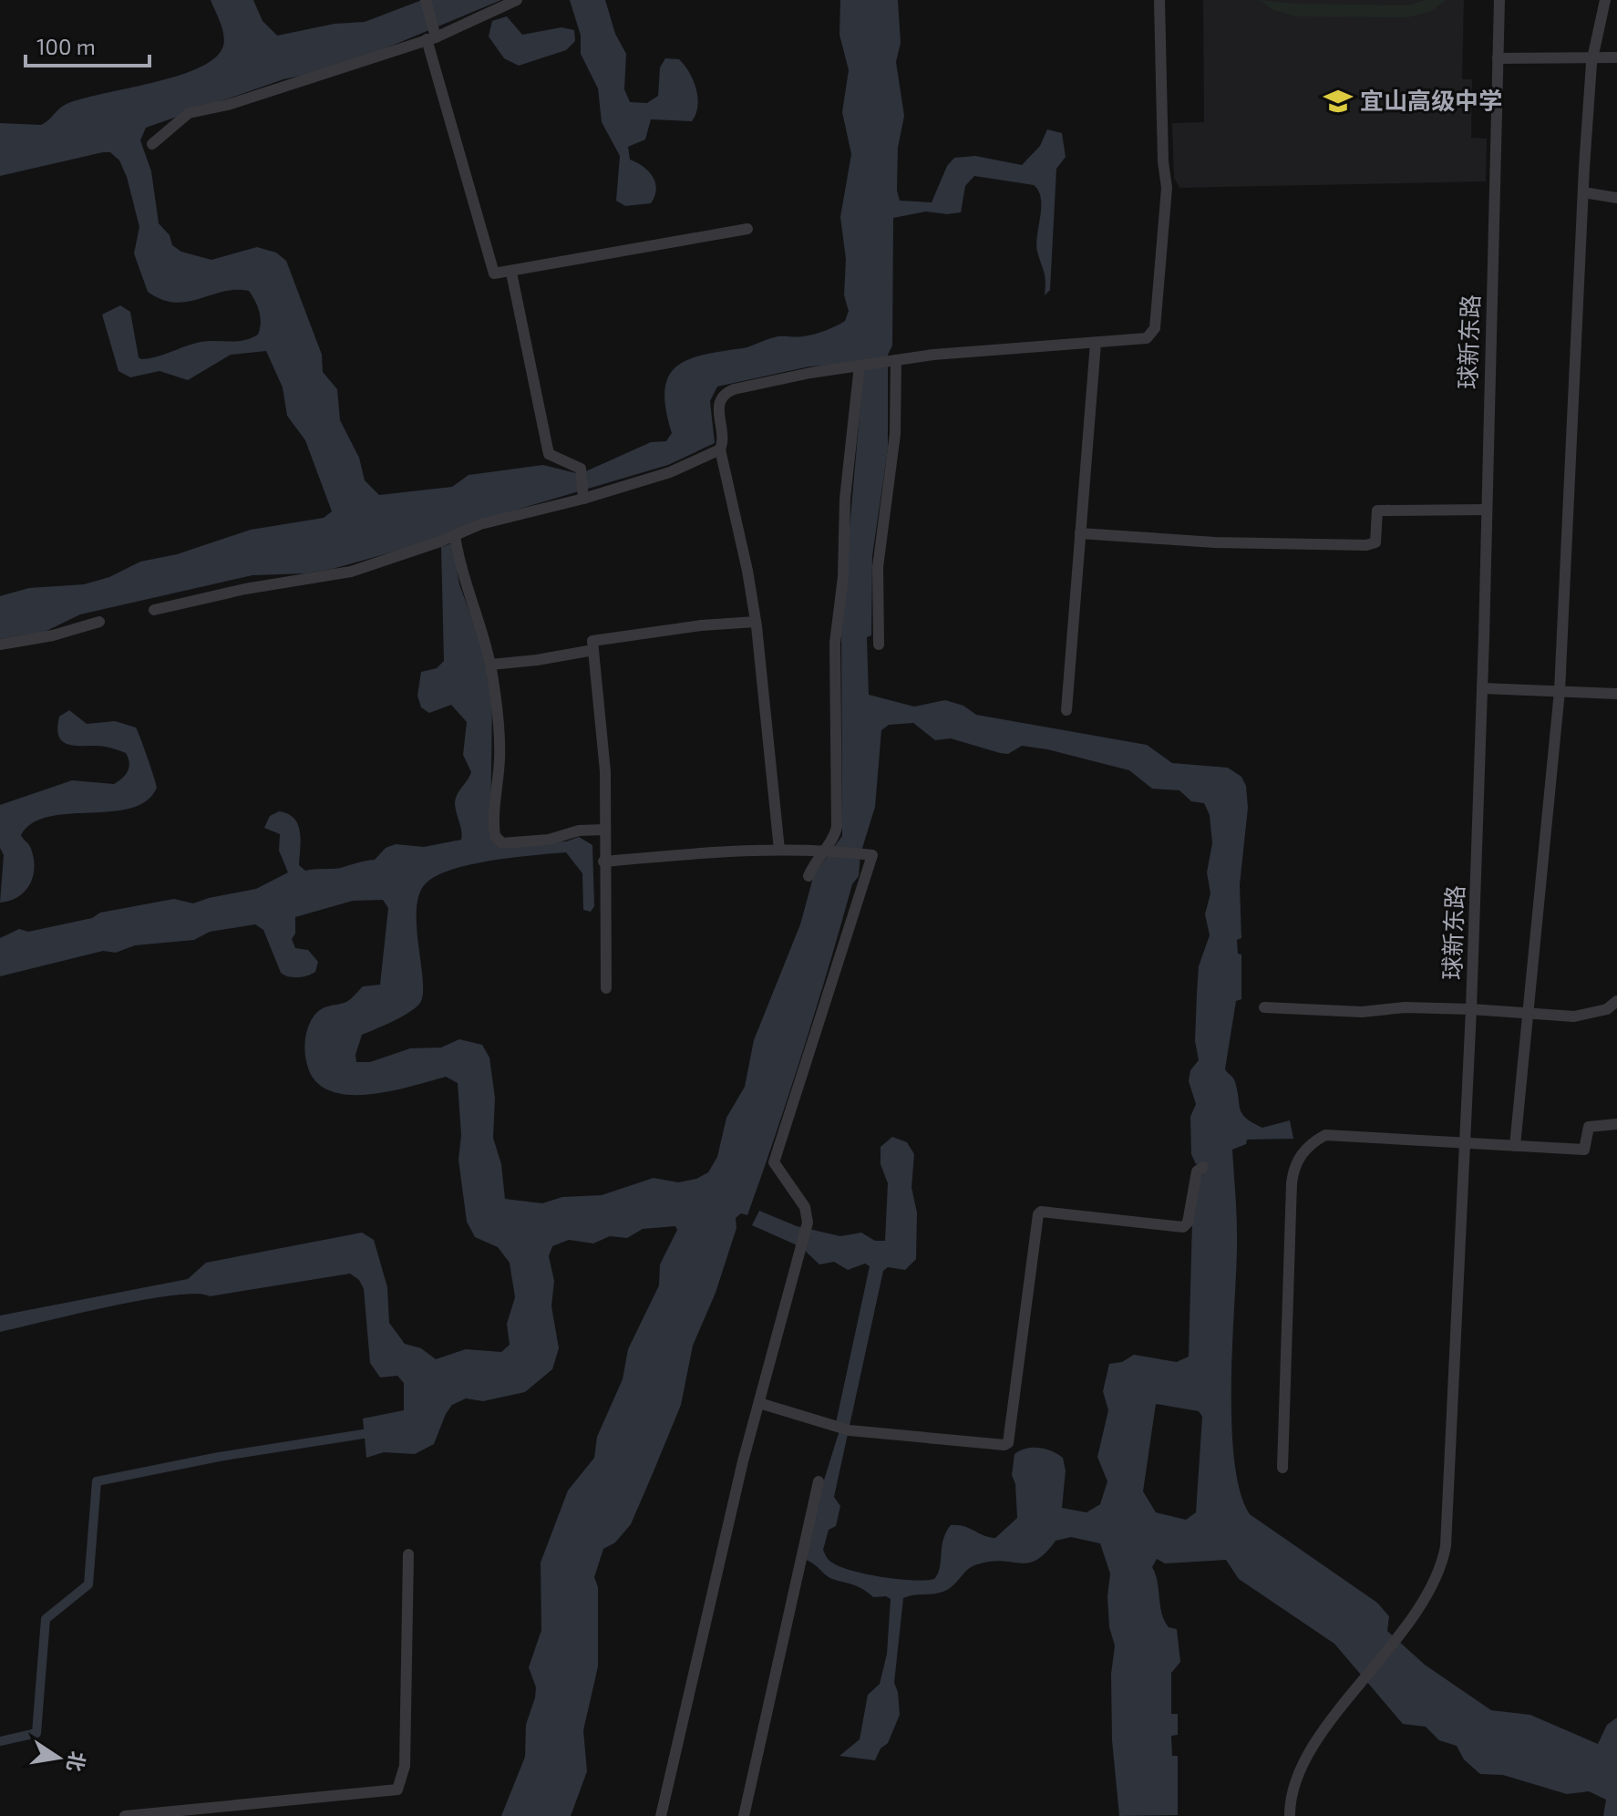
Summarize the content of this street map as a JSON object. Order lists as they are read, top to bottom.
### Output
{
  "streets": {
    "street": ["球新东路"]
  },
  "places": {
    "school or university": ["宜山高级中学"]
  },
  "scale_bar": "100 m",
  "north": "right"
}
